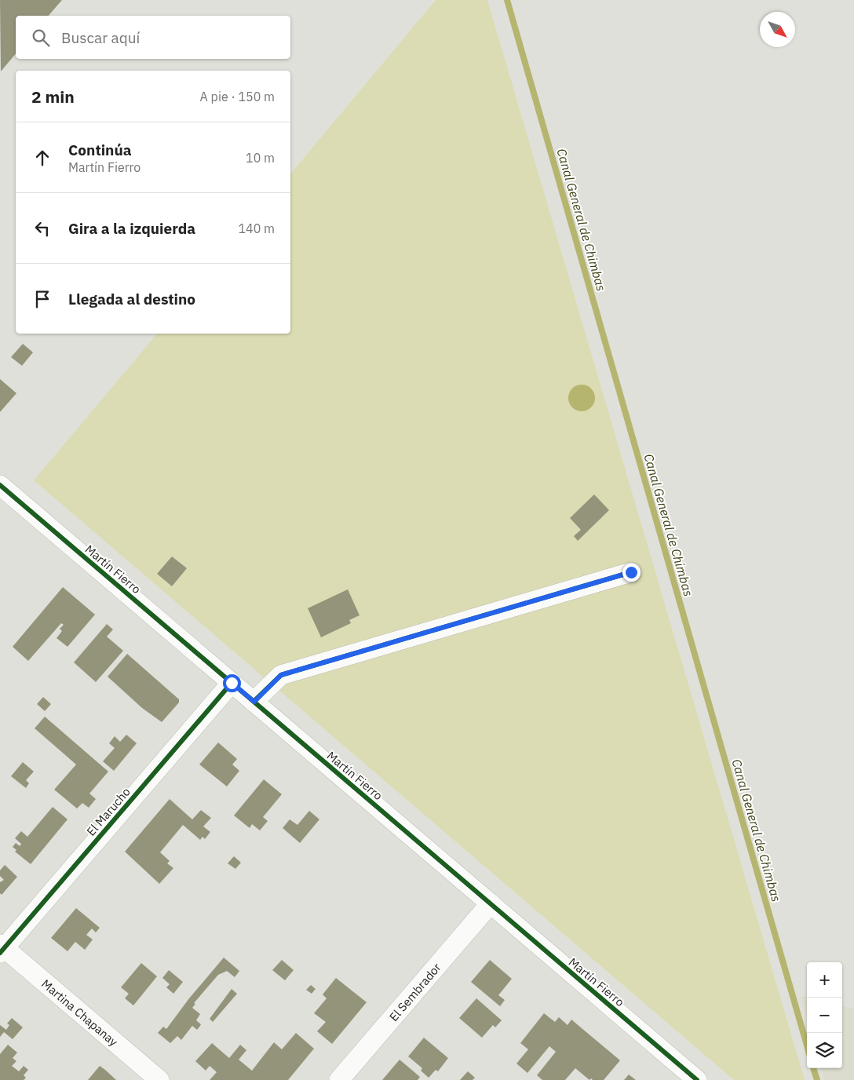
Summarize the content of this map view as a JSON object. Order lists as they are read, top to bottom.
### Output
{
  "streets": {
    "street": [
      "Martín Fierro",
      "El Marucho",
      "El Sembrador",
      "Martina Chapanay"
    ]
  },
  "crossings": [
    ["Martín Fierro", "El Marucho"],
    ["Martín Fierro", "El Sembrador"],
    ["El Marucho", "Martina Chapanay"]
  ],
  "water": ["Canal General de Chimbas"],
  "north": "bottom right",
  "page": {
    "search": "Buscar aquí",
    "heading": ["2 min", "A pie · 150 m"],
    "list": [
      ["Continúa", "Martín Fierro", "10 m"],
      ["Gira a la izquierda", "140 m"],
      "Llegada al destino"
    ],
    "map_buttons": ["+", "−"]
  }
}
